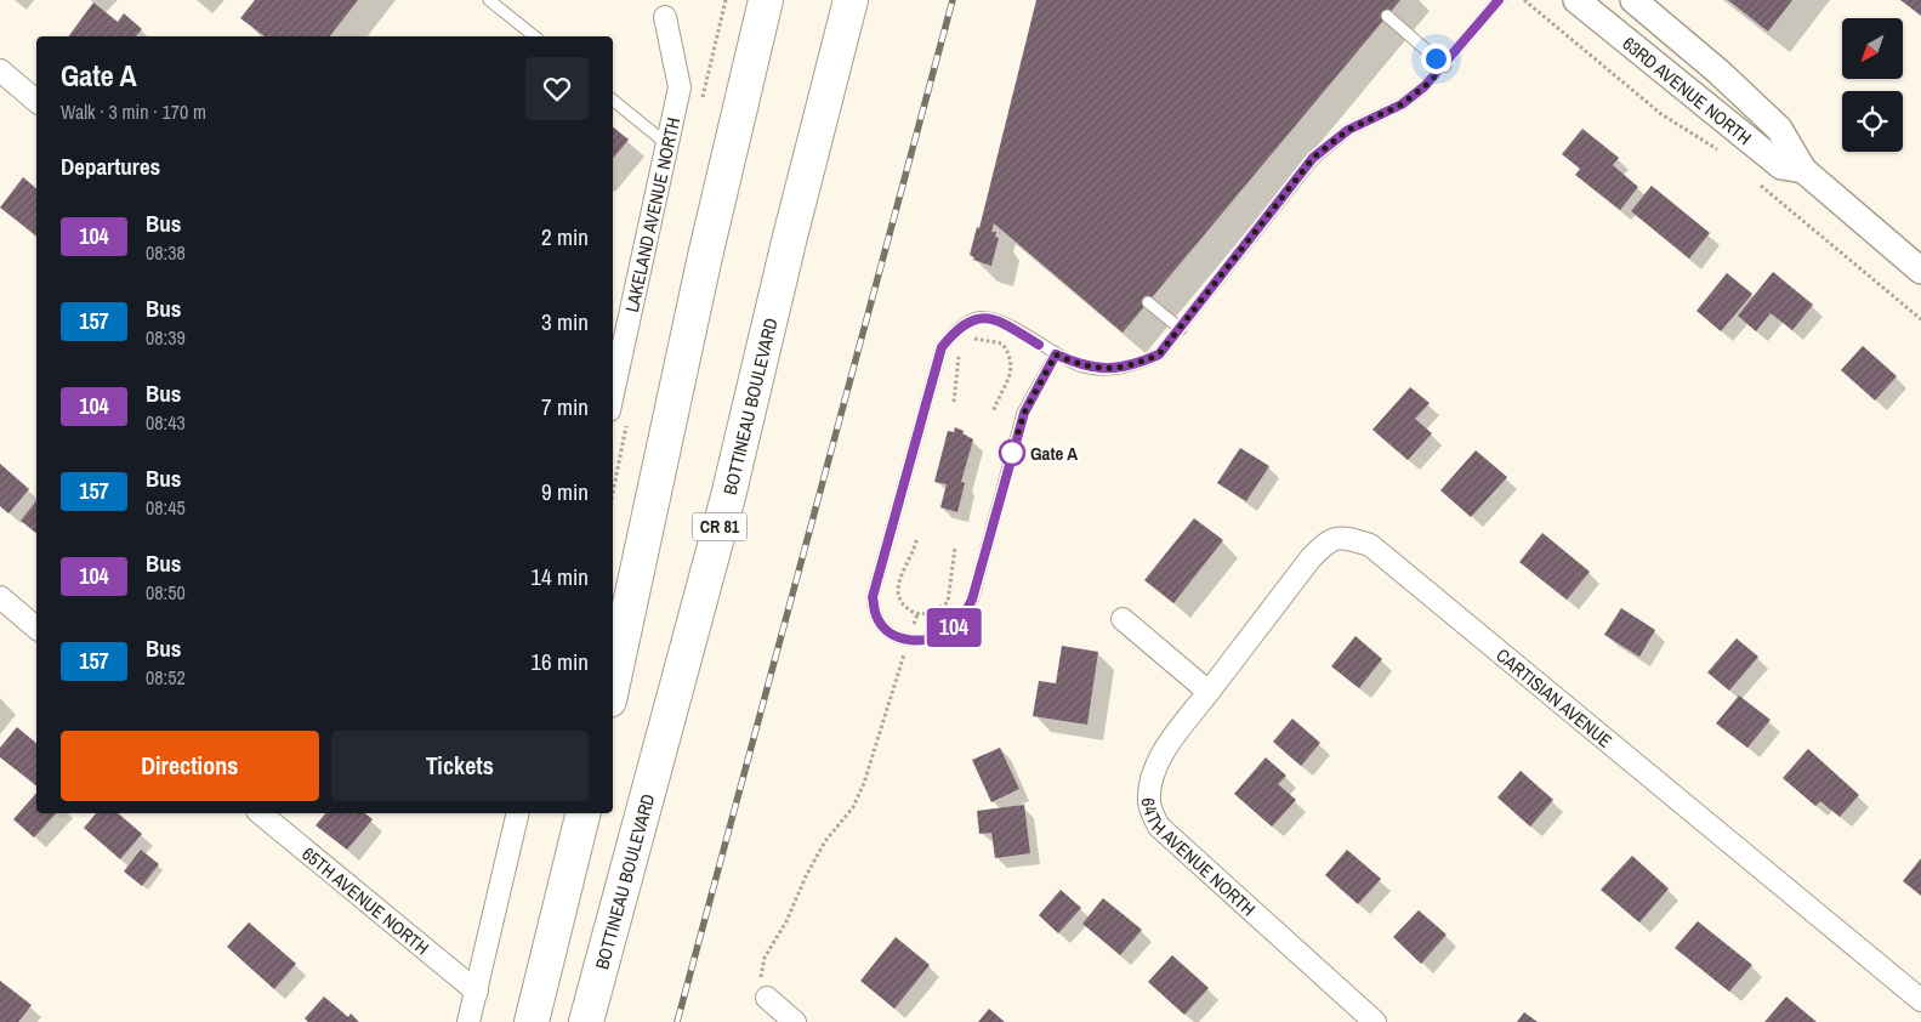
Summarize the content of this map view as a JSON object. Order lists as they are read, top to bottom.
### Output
{
  "streets": {
    "highway": ["BOTTINEAU BOULEVARD", "CR 81"],
    "street": [
      "63RD AVENUE NORTH",
      "LAKELAND AVENUE NORTH",
      "CARTISIAN AVENUE",
      "64TH AVENUE NORTH",
      "65TH AVENUE NORTH"
    ]
  },
  "crossings": [
    ["CARTISIAN AVENUE", "64TH AVENUE NORTH"]
  ],
  "places": ["Gate A"],
  "lines": ["bus line 104"],
  "north": "bottom left",
  "page": {
    "on_map": "104",
    "heading": [
      ["Gate A", "Walk · 3 min · 170 m"],
      "Departures"
    ],
    "list": [
      {
        "mark": "104",
        "name": "Bus",
        "note": "08:38",
        "value": "2 min"
      },
      {
        "mark": "157",
        "name": "Bus",
        "note": "08:39",
        "value": "3 min"
      },
      {
        "mark": "104",
        "name": "Bus",
        "note": "08:43",
        "value": "7 min"
      },
      {
        "mark": "157",
        "name": "Bus",
        "note": "08:45",
        "value": "9 min"
      },
      {
        "mark": "104",
        "name": "Bus",
        "note": "08:50",
        "value": "14 min"
      },
      {
        "mark": "157",
        "name": "Bus",
        "note": "08:52",
        "value": "16 min"
      }
    ],
    "buttons": ["Directions", "Tickets"]
  }
}
